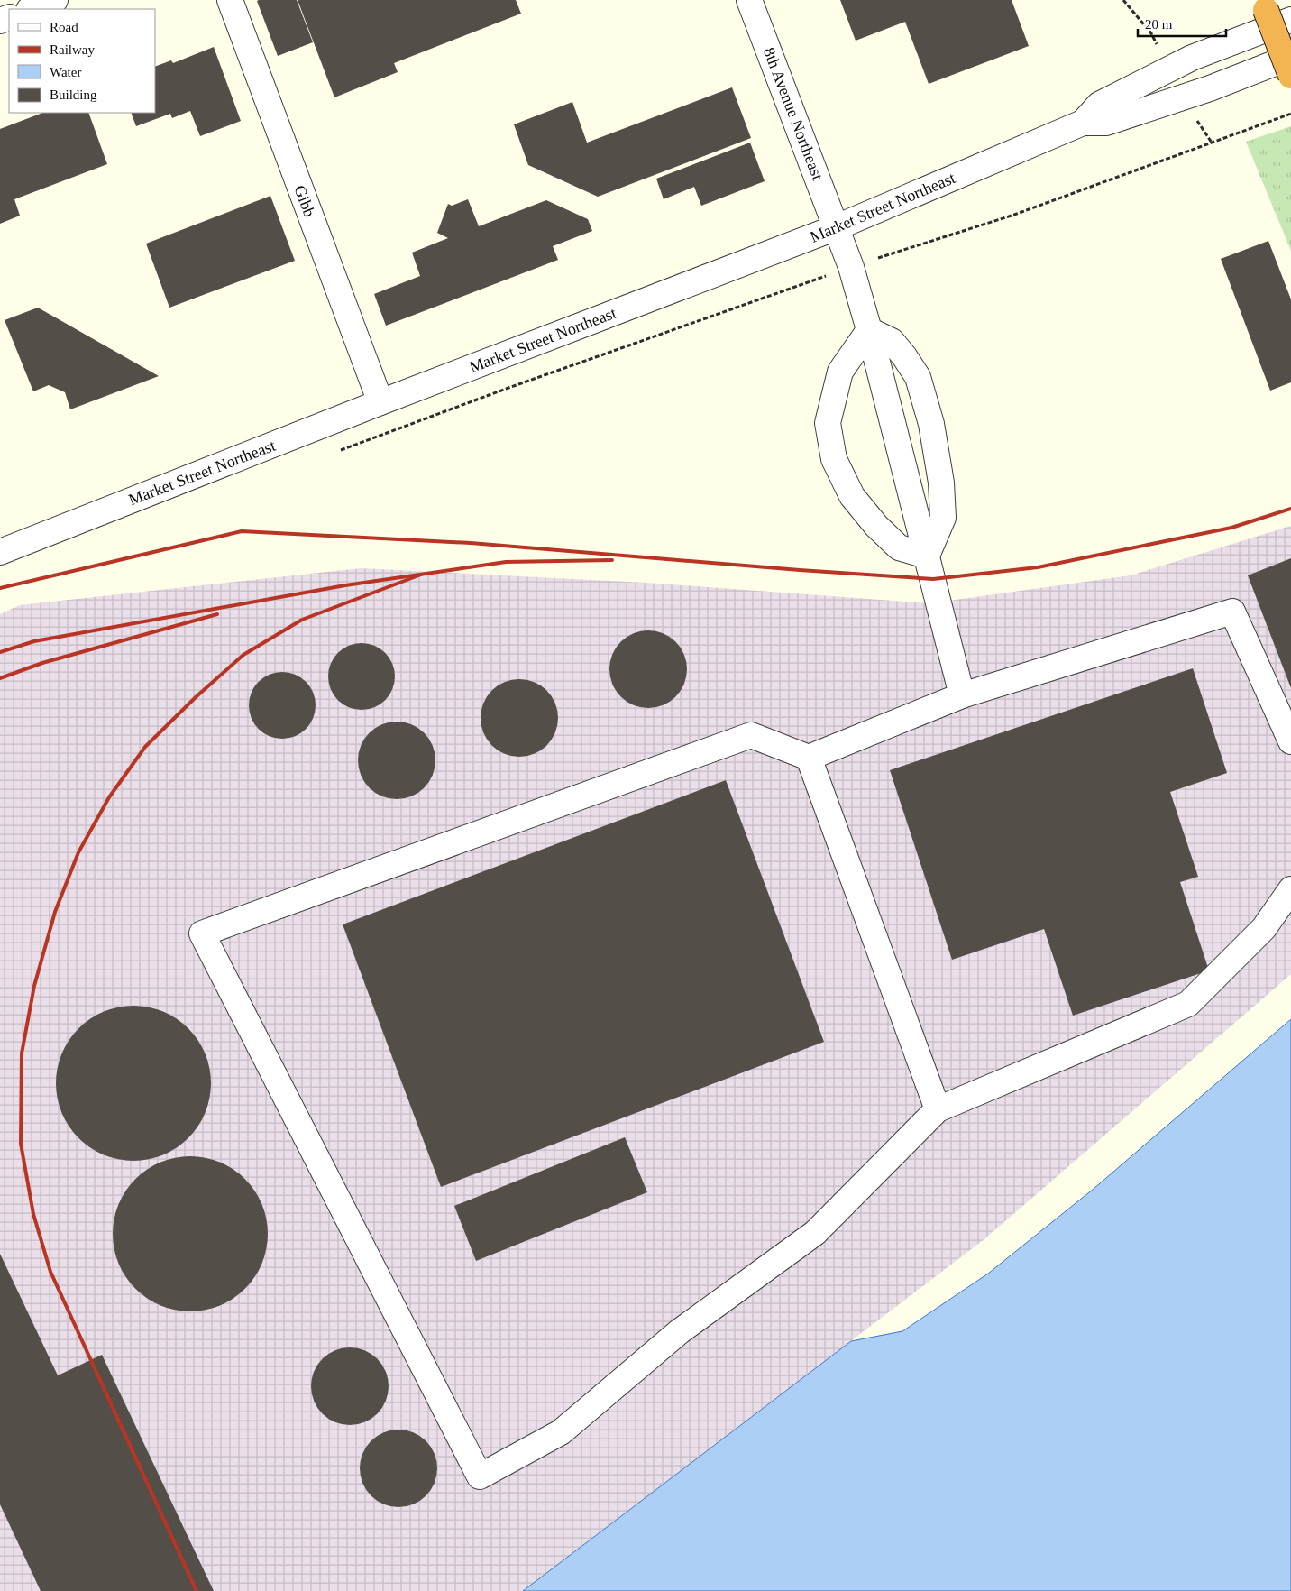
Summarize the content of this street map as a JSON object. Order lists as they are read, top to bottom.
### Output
{
  "streets": {
    "street": ["8th Avenue Northeast", "Gibb", "Market Street Northeast"]
  },
  "crossings": [
    ["8th Avenue Northeast", "Market Street Northeast"],
    ["Gibb", "Market Street Northeast"]
  ],
  "legend": [
    "Road",
    "Railway",
    "Water",
    "Building"
  ],
  "scale_bar": "20 m"
}
